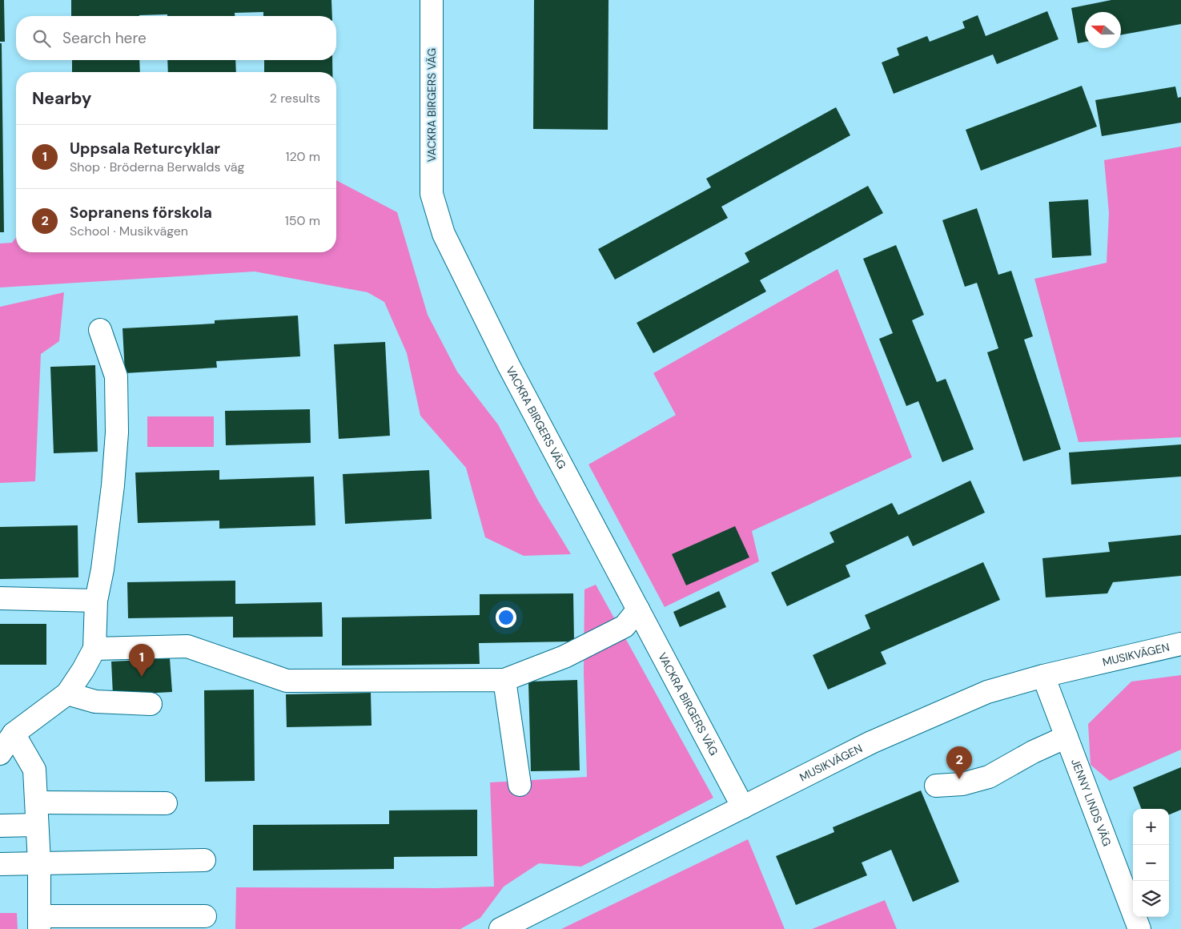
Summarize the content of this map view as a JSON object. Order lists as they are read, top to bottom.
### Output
{
  "streets": {
    "street": ["VACKRA BIRGERS VÄG", "MUSIKVÄGEN", "JENNY LINDS VÄG"]
  },
  "crossings": [
    ["VACKRA BIRGERS VÄG", "MUSIKVÄGEN"],
    ["MUSIKVÄGEN", "JENNY LINDS VÄG"]
  ],
  "north": "left",
  "page": {
    "search": "Search here",
    "heading": ["Nearby", "2 results"],
    "list": [
      {
        "mark": "1",
        "name": "Uppsala Returcyklar",
        "note": "Shop · Bröderna Berwalds väg",
        "value": "120 m"
      },
      {
        "mark": "2",
        "name": "Sopranens förskola",
        "note": "School · Musikvägen",
        "value": "150 m"
      }
    ],
    "pins": ["1", "2"],
    "map_buttons": ["+", "−"]
  }
}
